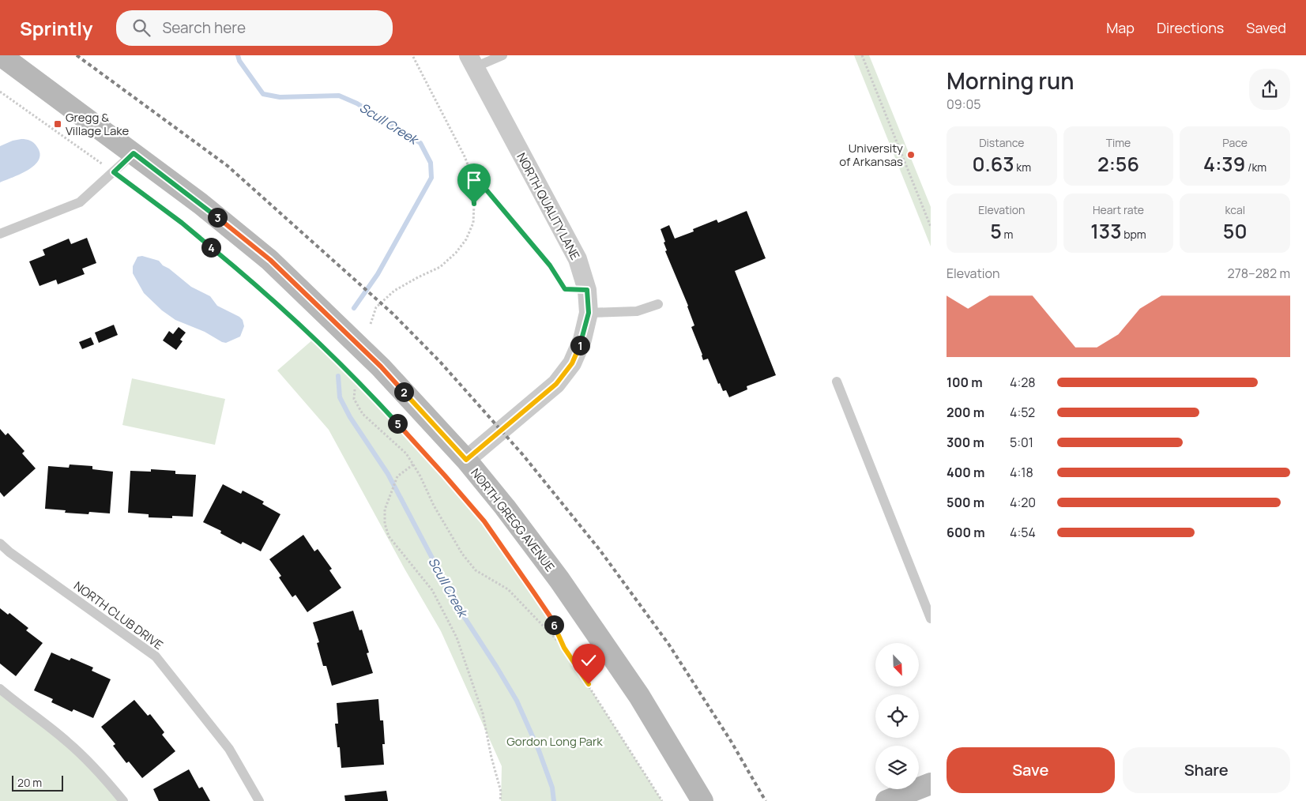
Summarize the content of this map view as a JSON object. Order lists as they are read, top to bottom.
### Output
{
  "streets": {
    "main road": ["NORTH GREGG AVENUE"],
    "street": ["NORTH QUALITY LANE"],
    "lane": ["NORTH CLUB DRIVE"]
  },
  "crossings": [
    ["NORTH QUALITY LANE", "NORTH GREGG AVENUE"]
  ],
  "water": ["Scull Creek"],
  "parks": ["Gordon Long Park"],
  "places": {
    "transit": ["Gregg & Village Lake"],
    "other": ["University of Arkansas"]
  },
  "scale_bar": "20 m",
  "north": "bottom right",
  "page": {
    "header": "Sprintly",
    "search": "Search here",
    "nav": ["Map", "Directions", "Saved"],
    "heading": ["Morning run", "09:05"],
    "stats": [
      ["Distance", "0.63 km"],
      ["Time", "2:56"],
      ["Pace", "4:39 /km"],
      ["Elevation", "5 m"],
      ["Heart rate", "133 bpm"],
      ["kcal", "50"]
    ],
    "pins": [
      "3",
      "4",
      "1",
      "2",
      "5",
      "6"
    ],
    "chart": ["Elevation", "278–282 m"],
    "list": [
      {
        "name": "100 m",
        "note": "4:28"
      },
      {
        "name": "200 m",
        "note": "4:52"
      },
      {
        "name": "300 m",
        "note": "5:01"
      },
      {
        "name": "400 m",
        "note": "4:18"
      },
      {
        "name": "500 m",
        "note": "4:20"
      },
      {
        "name": "600 m",
        "note": "4:54"
      }
    ],
    "buttons": ["Save", "Share"],
    "scale": "20 m"
  }
}
